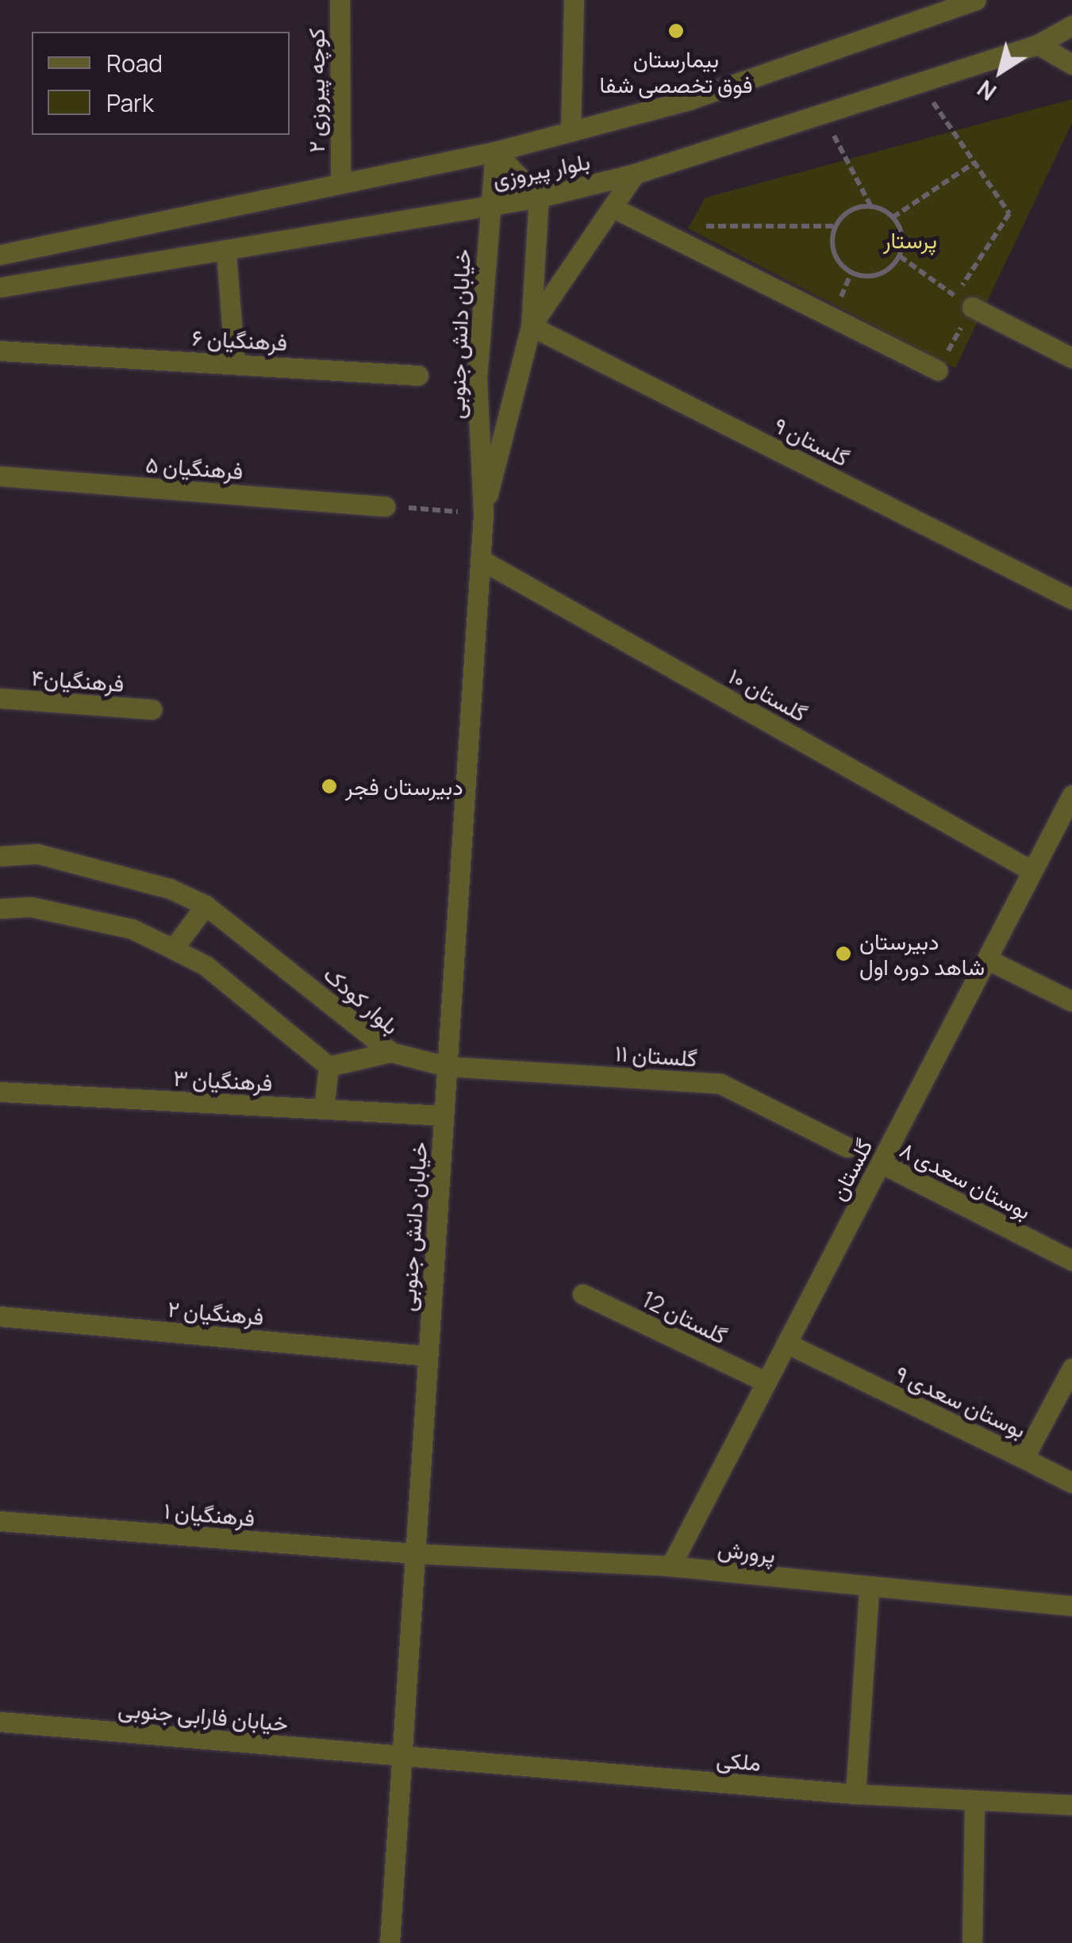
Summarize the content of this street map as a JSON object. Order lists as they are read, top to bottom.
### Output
{
  "streets": {
    "street": [
      "کوچه پیروزی ۲",
      "بلوار پیروزی",
      "خیابان دانش جنوبی",
      "فرهنگیان ۶",
      "گلستان ۹",
      "فرهنگیان ۵",
      "فرهنگیان۴",
      "گلستان ۱۰",
      "بلوار کودک",
      "گلستان ۱۱",
      "فرهنگیان ۳",
      "گلستان",
      "بوستان سعدی ۸",
      "فرهنگیان ۲",
      "گلستان 12",
      "بوستان سعدی ۹",
      "فرهنگیان ۱",
      "پرورش",
      "خیابان فارابی جنوبی",
      "ملکی"
    ]
  },
  "crossings": [
    ["کوچه پیروزی ۲", "بلوار پیروزی"],
    ["بلوار پیروزی", "خیابان دانش جنوبی"],
    ["خیابان دانش جنوبی", "گلستان ۹"],
    ["خیابان دانش جنوبی", "گلستان ۱۰"],
    ["خیابان دانش جنوبی", "گلستان ۱۱"],
    ["خیابان دانش جنوبی", "فرهنگیان ۳"],
    ["خیابان دانش جنوبی", "فرهنگیان ۲"],
    ["خیابان دانش جنوبی", "فرهنگیان ۱"],
    ["خیابان دانش جنوبی", "پرورش"],
    ["خیابان دانش جنوبی", "خیابان فارابی جنوبی"],
    ["خیابان دانش جنوبی", "ملکی"],
    ["گلستان ۱۰", "گلستان"],
    ["بلوار کودک", "گلستان ۱۱"],
    ["گلستان", "بوستان سعدی ۸"],
    ["گلستان", "گلستان 12"],
    ["گلستان", "بوستان سعدی ۹"],
    ["گلستان", "پرورش"],
    ["فرهنگیان ۱", "پرورش"],
    ["خیابان فارابی جنوبی", "ملکی"]
  ],
  "parks": ["پرستار"],
  "places": ["بیمارستان فوق تخصصی شفا", "دبیرستان فجر", "دبیرستان شاهد دوره اول"],
  "legend": ["Road", "Park"],
  "north": "bottom left"
}
